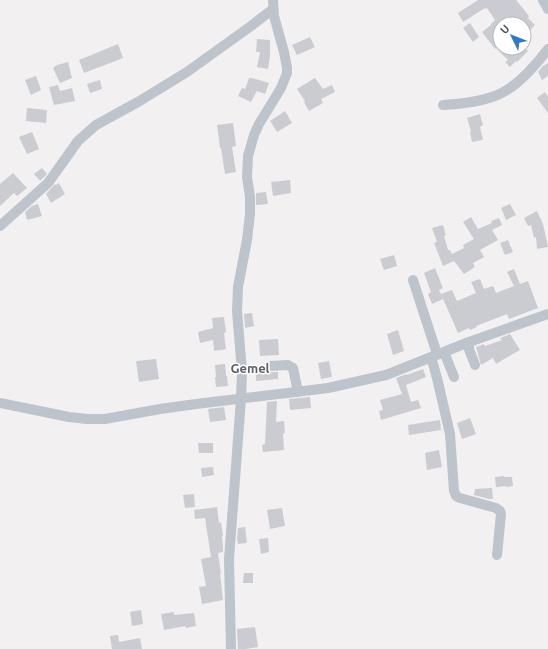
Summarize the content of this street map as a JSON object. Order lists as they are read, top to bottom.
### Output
{
  "districts": ["Gemel"],
  "north": "top left"
}
